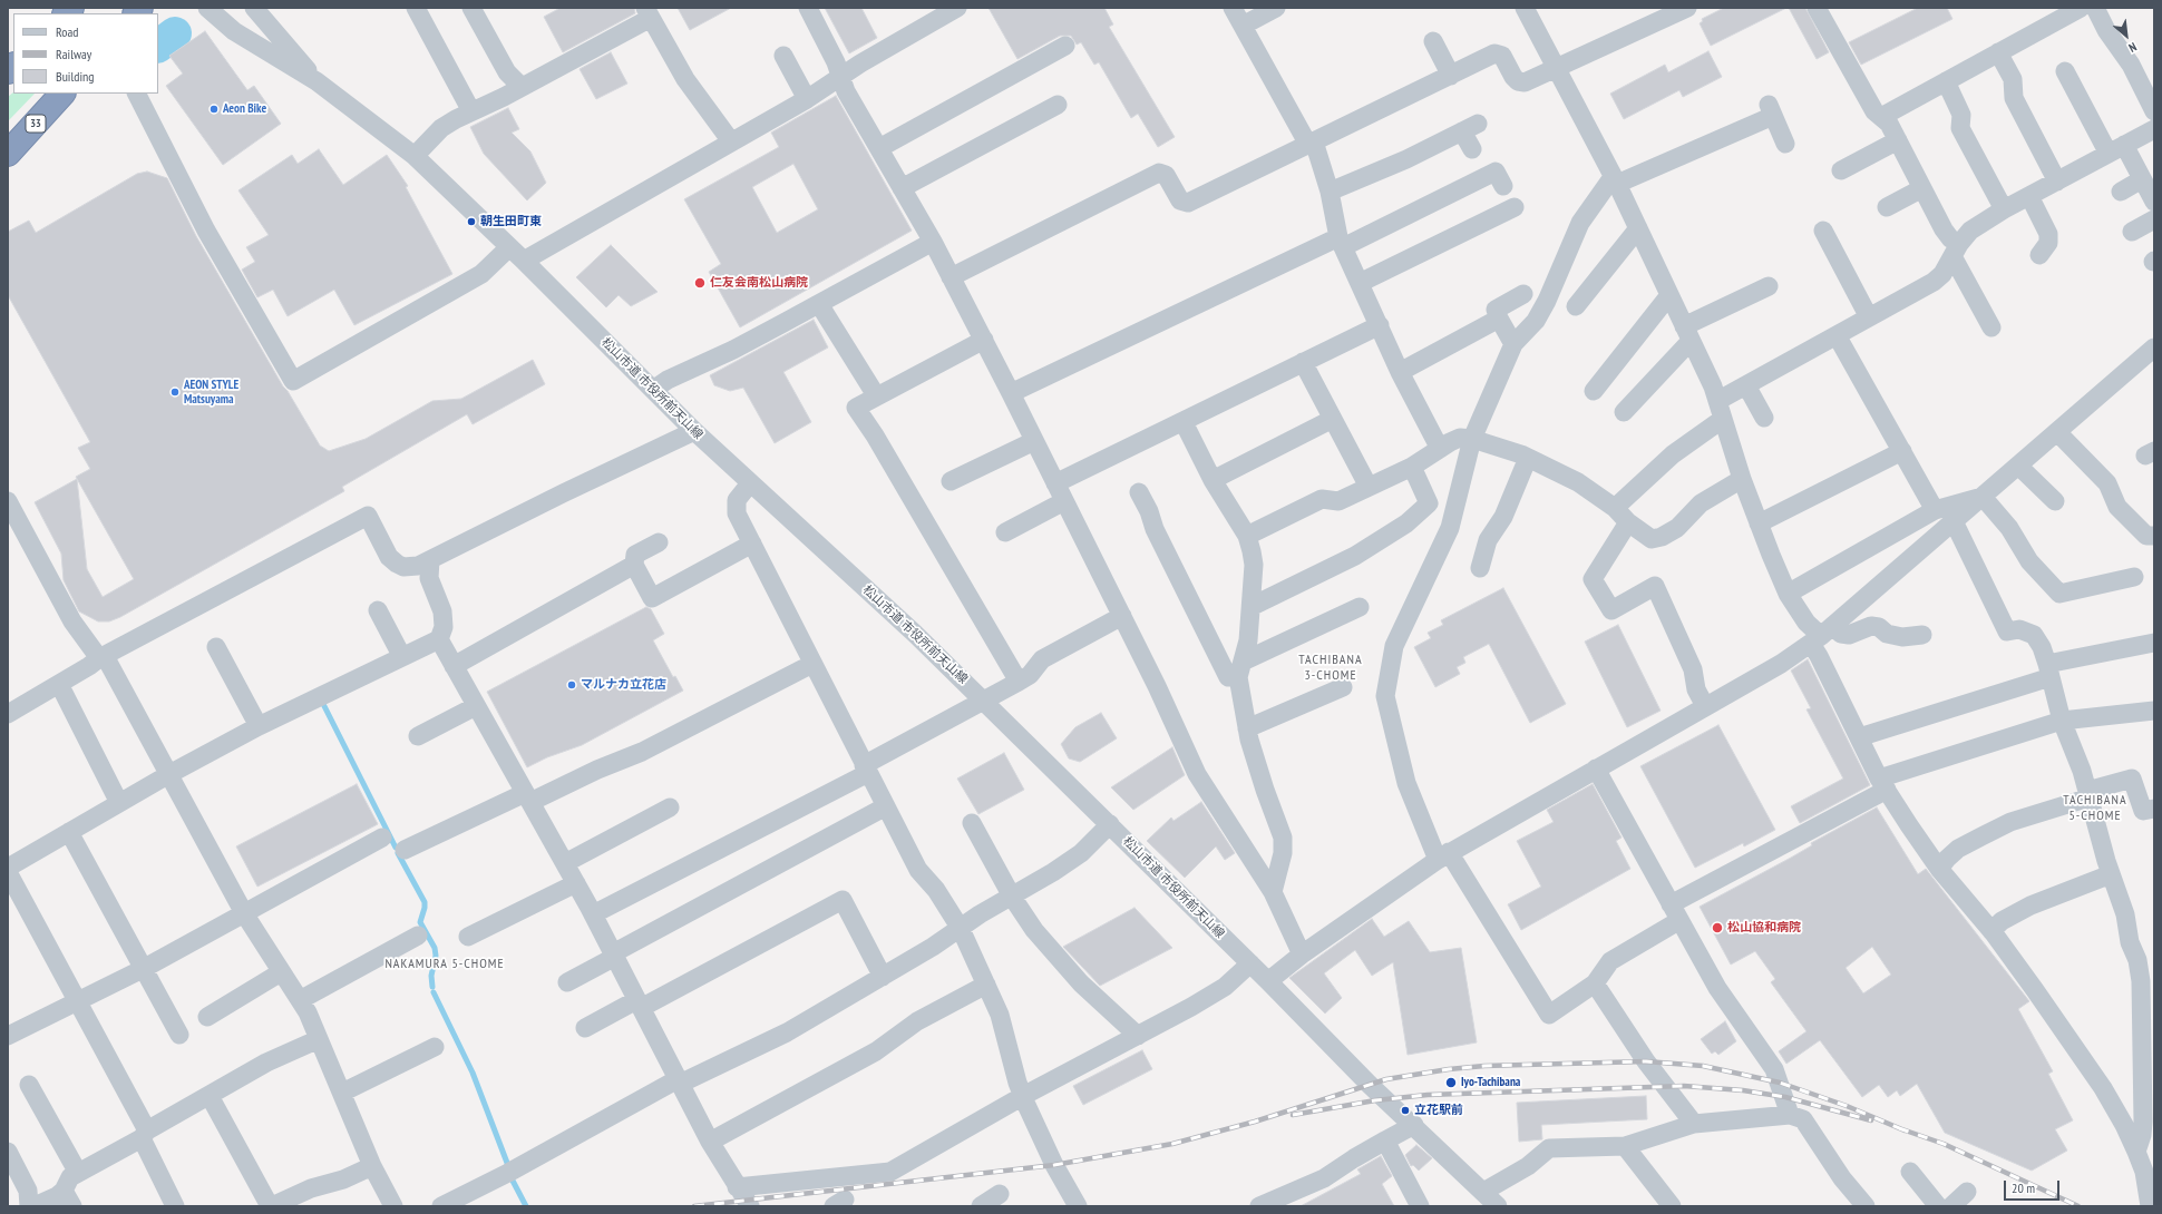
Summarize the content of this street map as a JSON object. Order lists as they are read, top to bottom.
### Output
{
  "streets": {
    "highway": ["33"],
    "street": ["松山市道 市役所前天山線"]
  },
  "districts": ["TACHIBANA 3-CHOME", "TACHIBANA 5-CHOME", "NAKAMURA 5-CHOME"],
  "places": [
    "Aeon Bike",
    "朝生田町東",
    "仁友会南松山病院",
    "AEON STYLE Matsuyama",
    "マルナカ立花店",
    "松山協和病院",
    "Iyo-Tachibana",
    "立花駅前"
  ],
  "legend": ["Road", "Railway", "Building"],
  "scale_bar": "20 m",
  "north": "bottom right"
}
